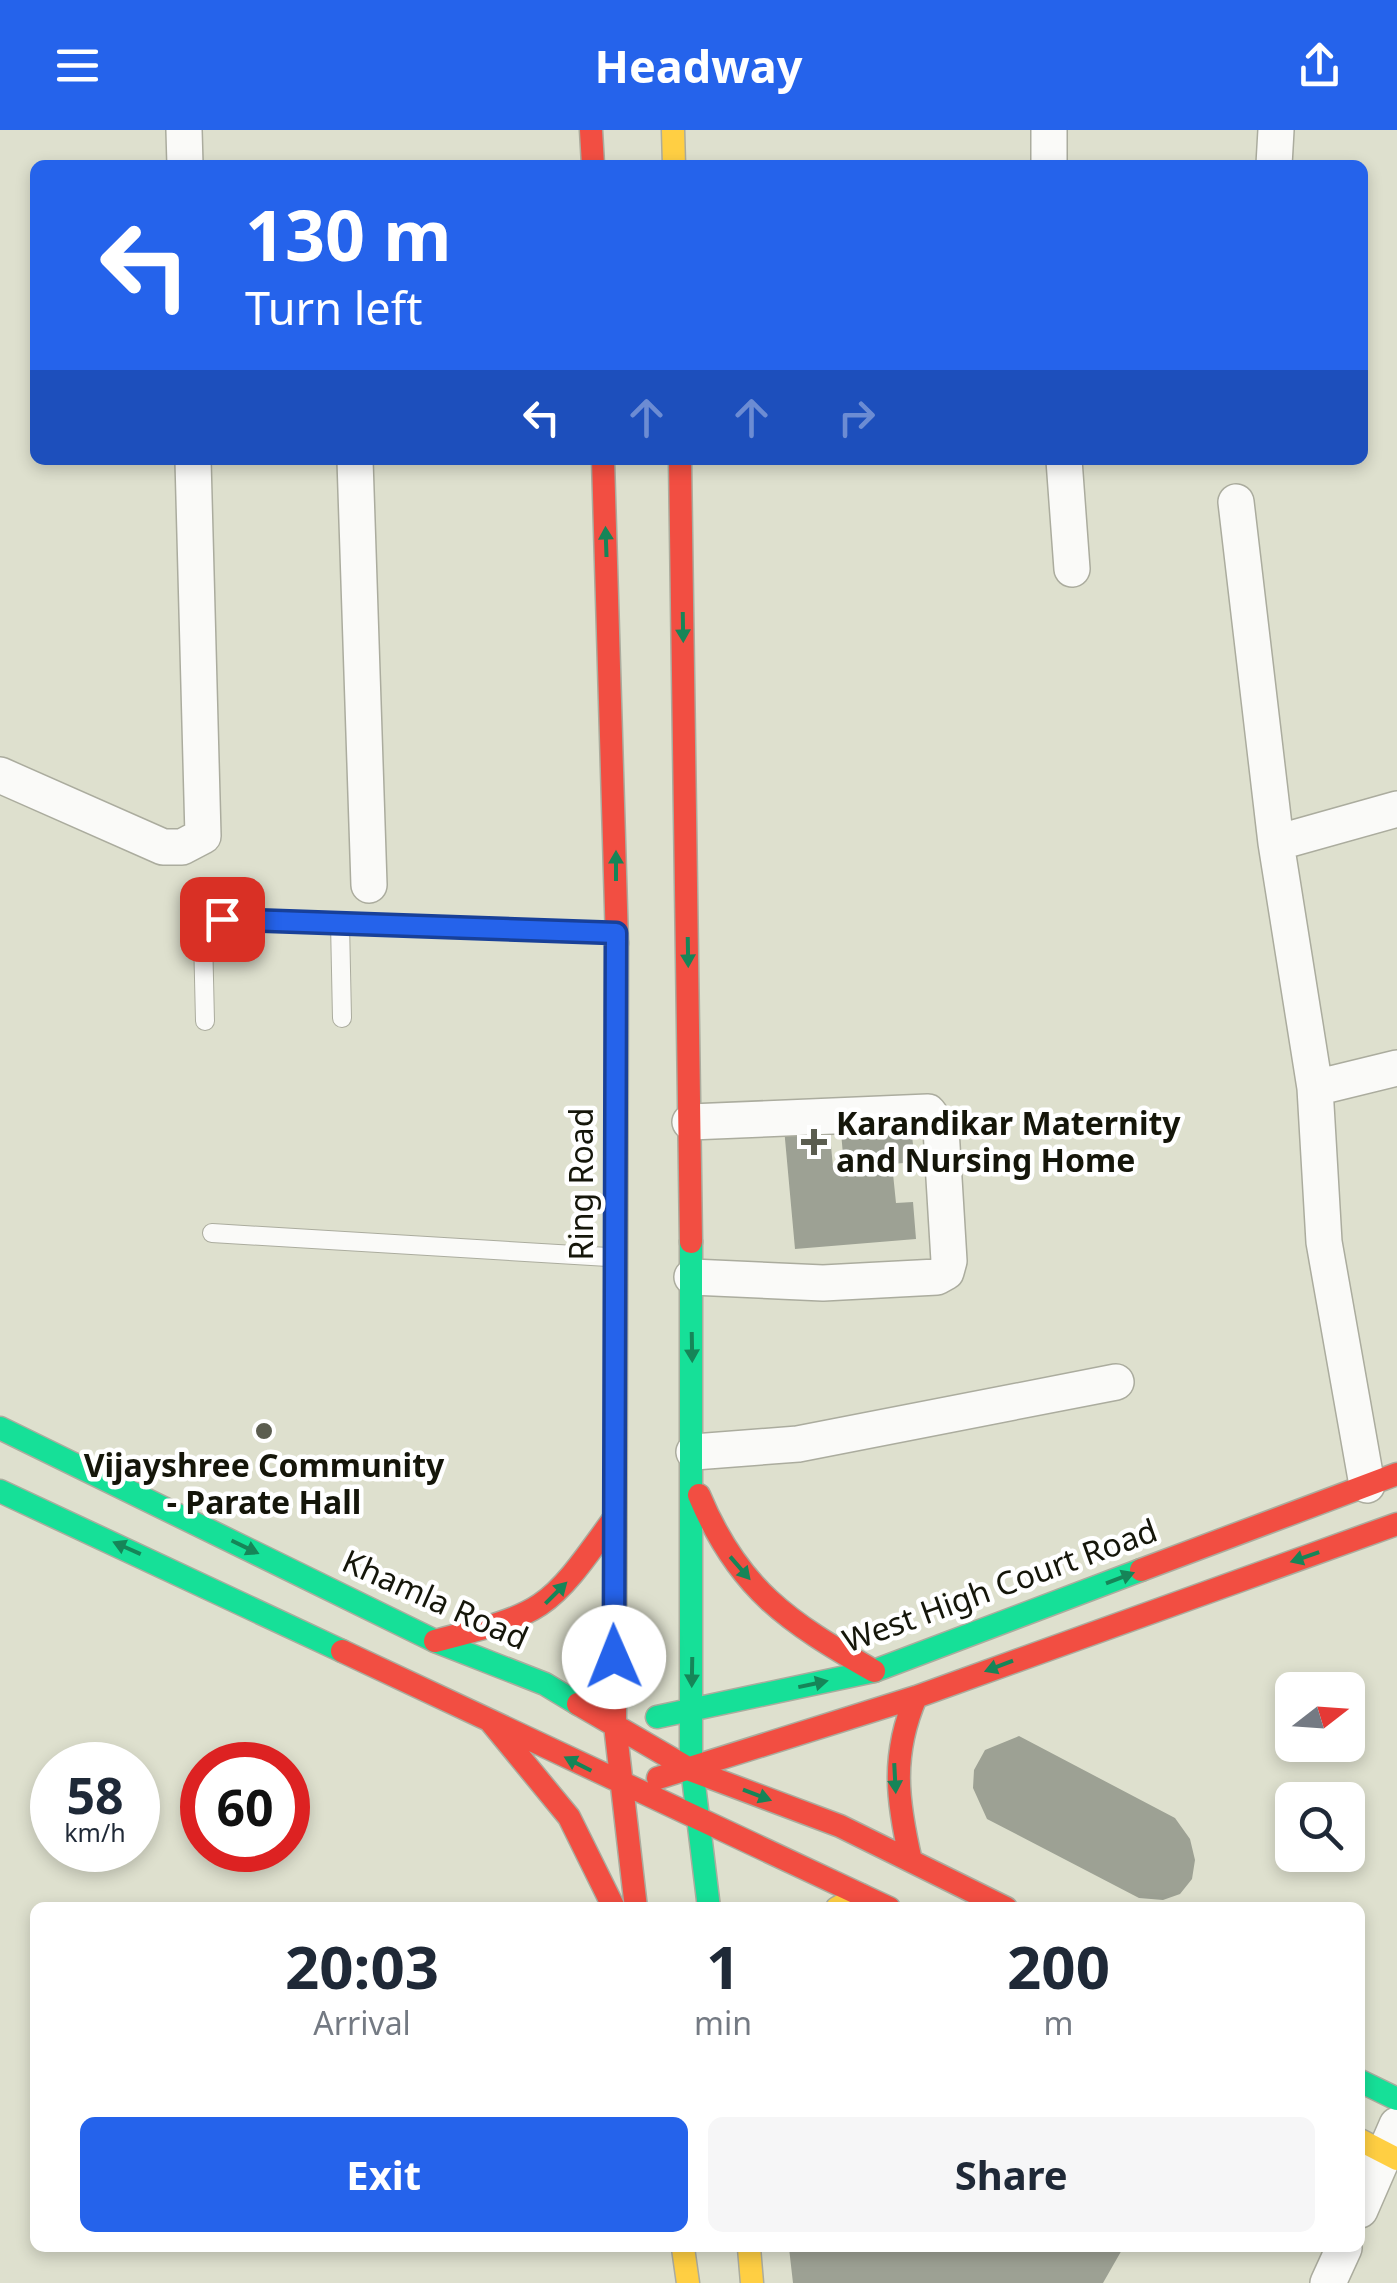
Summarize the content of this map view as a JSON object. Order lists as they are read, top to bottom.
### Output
{
  "streets": {
    "main road": ["Ring Road", "West High Court Road", "Khamla Road"]
  },
  "crossings": [
    ["Ring Road", "West High Court Road"],
    ["Ring Road", "Khamla Road"],
    ["West High Court Road", "Khamla Road"]
  ],
  "places": {
    "health": ["Karandikar Maternity and Nursing Home"],
    "other": ["Vijayshree Community - Parate Hall"]
  },
  "north": "right",
  "page": {
    "header": "Headway",
    "turn": ["130 m", "Turn left"],
    "speed": "58 km/h",
    "limit": "60",
    "eta": [
      "20:03",
      "Arrival",
      "1",
      "min",
      "200",
      "m"
    ],
    "buttons": ["Exit", "Share"]
  }
}
